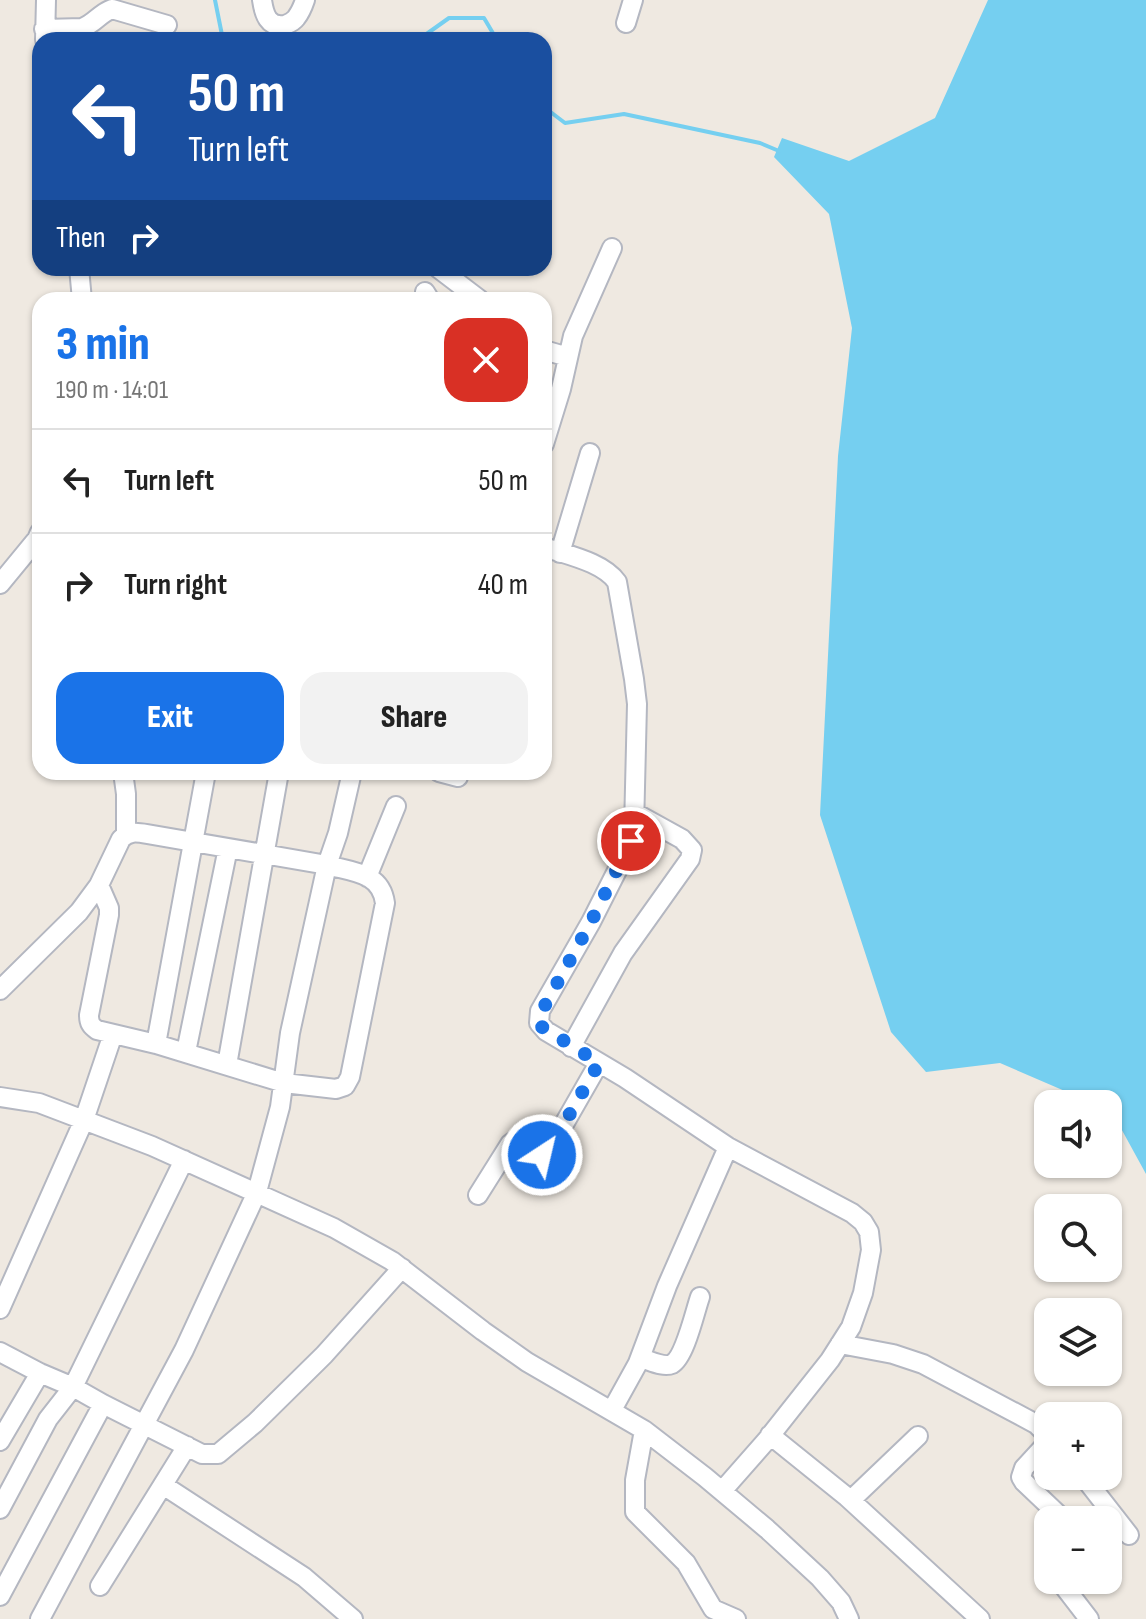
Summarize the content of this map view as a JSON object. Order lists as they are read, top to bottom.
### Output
{
  "page": {
    "turn": ["50 m", "Turn left"],
    "then": "Then",
    "heading": ["3 min", "190 m · 14:01"],
    "list": [
      {
        "name": "Turn left",
        "value": "50 m"
      },
      {
        "name": "Turn right",
        "value": "40 m"
      }
    ],
    "buttons": ["Exit", "Share"],
    "map_buttons": ["+", "−"]
  }
}
